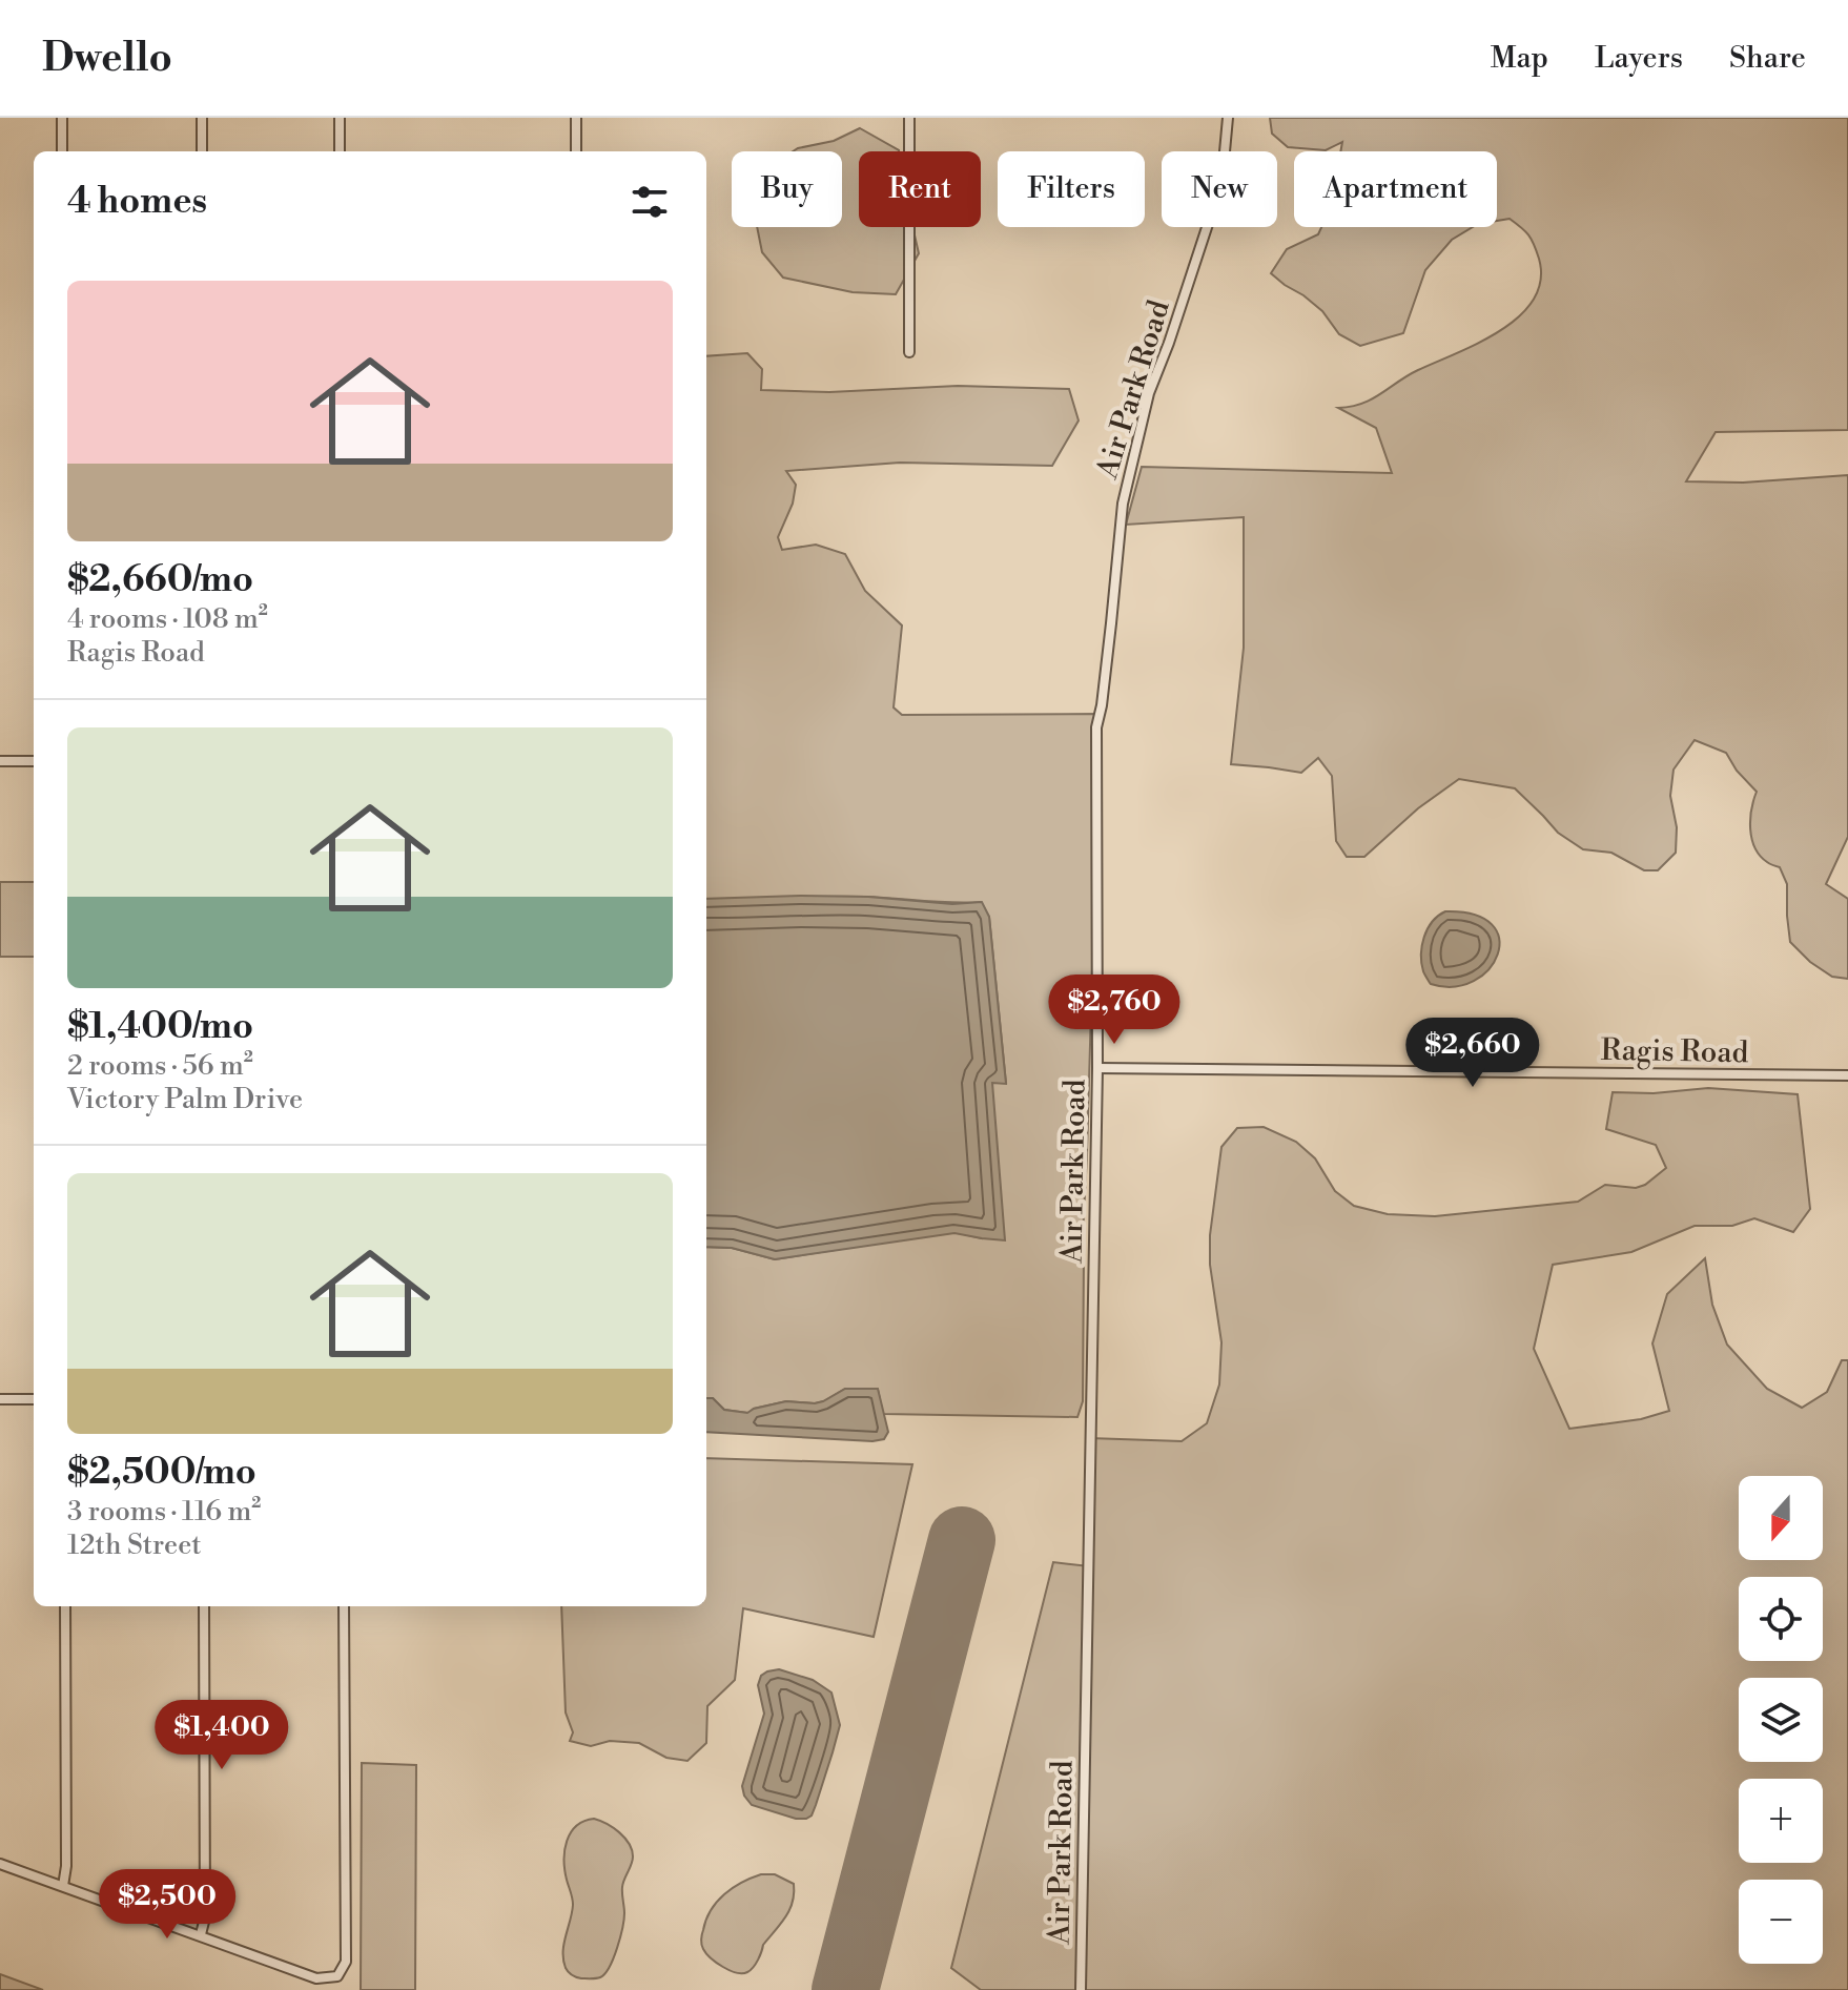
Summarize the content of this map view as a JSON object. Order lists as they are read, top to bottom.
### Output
{
  "streets": {
    "street": ["Air Park Road", "Ragis Road"]
  },
  "crossings": [
    ["Air Park Road", "Ragis Road"]
  ],
  "north": "bottom",
  "page": {
    "header": "Dwello",
    "nav": ["Map", "Layers", "Share"],
    "chip": [
      "Buy",
      "Rent",
      "Filters",
      "New",
      "Apartment"
    ],
    "heading": "4 homes",
    "list": [
      {
        "name": "$2,660/mo",
        "note": "4 rooms · 108 m² · Ragis Road"
      },
      {
        "name": "$1,400/mo",
        "note": "2 rooms · 56 m² · Victory Palm Drive"
      },
      {
        "name": "$2,500/mo",
        "note": "3 rooms · 116 m² · 12th Street"
      }
    ],
    "price": [
      "$2,760",
      "$2,660",
      "$1,400",
      "$2,500"
    ],
    "map_buttons": ["+", "−"]
  }
}
